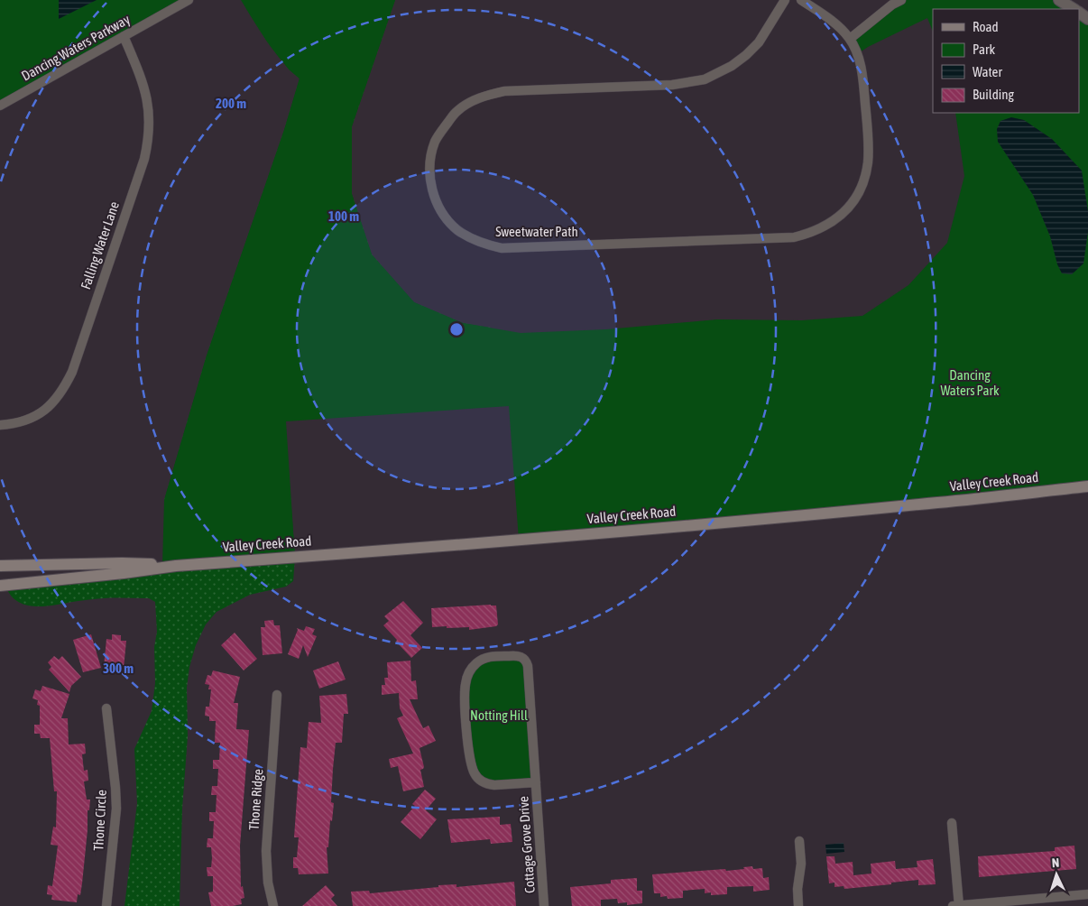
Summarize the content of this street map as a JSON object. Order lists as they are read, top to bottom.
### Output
{
  "streets": {
    "main road": ["Valley Creek Road"],
    "street": [
      "Dancing Waters Parkway",
      "Sweetwater Path",
      "Falling Water Lane",
      "Thone Ridge",
      "Thone Circle",
      "Cottage Grove Drive"
    ]
  },
  "crossings": [
    ["Dancing Waters Parkway", "Falling Water Lane"]
  ],
  "parks": ["Dancing Waters Park", "Notting Hill"],
  "legend": [
    "Road",
    "Park",
    "Water",
    "Building"
  ],
  "north": "top",
  "rings": ["200 m", "100 m", "300 m"]
}
